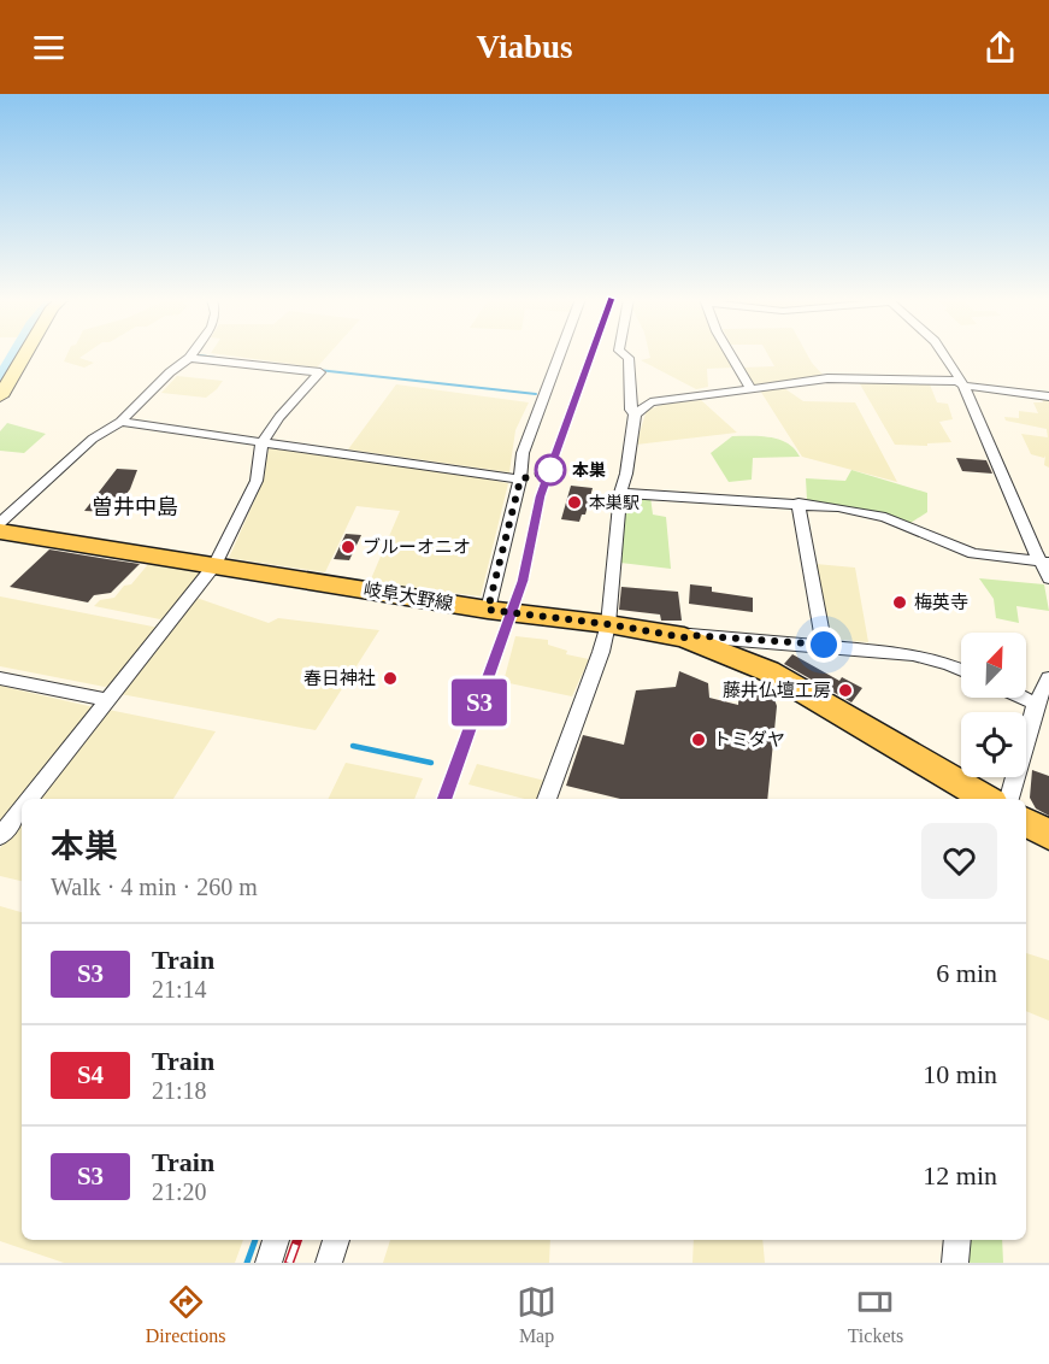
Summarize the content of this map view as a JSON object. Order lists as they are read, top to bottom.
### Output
{
  "streets": {
    "main road": ["岐阜大野線"]
  },
  "districts": ["曽井中島"],
  "places": [
    "本巣",
    "本巣駅",
    "ブルーオニオ",
    "梅英寺",
    "春日神社",
    "藤井仏壇工房",
    "トミダヤ"
  ],
  "north": "top right",
  "page": {
    "header": "Viabus",
    "on_map": "S3",
    "heading": ["本巣", "Walk · 4 min · 260 m"],
    "list": [
      {
        "mark": "S3",
        "name": "Train",
        "note": "21:14",
        "value": "6 min"
      },
      {
        "mark": "S4",
        "name": "Train",
        "note": "21:18",
        "value": "10 min"
      },
      {
        "mark": "S3",
        "name": "Train",
        "note": "21:20",
        "value": "12 min"
      }
    ],
    "tabs": ["Directions", "Map", "Tickets"]
  }
}
